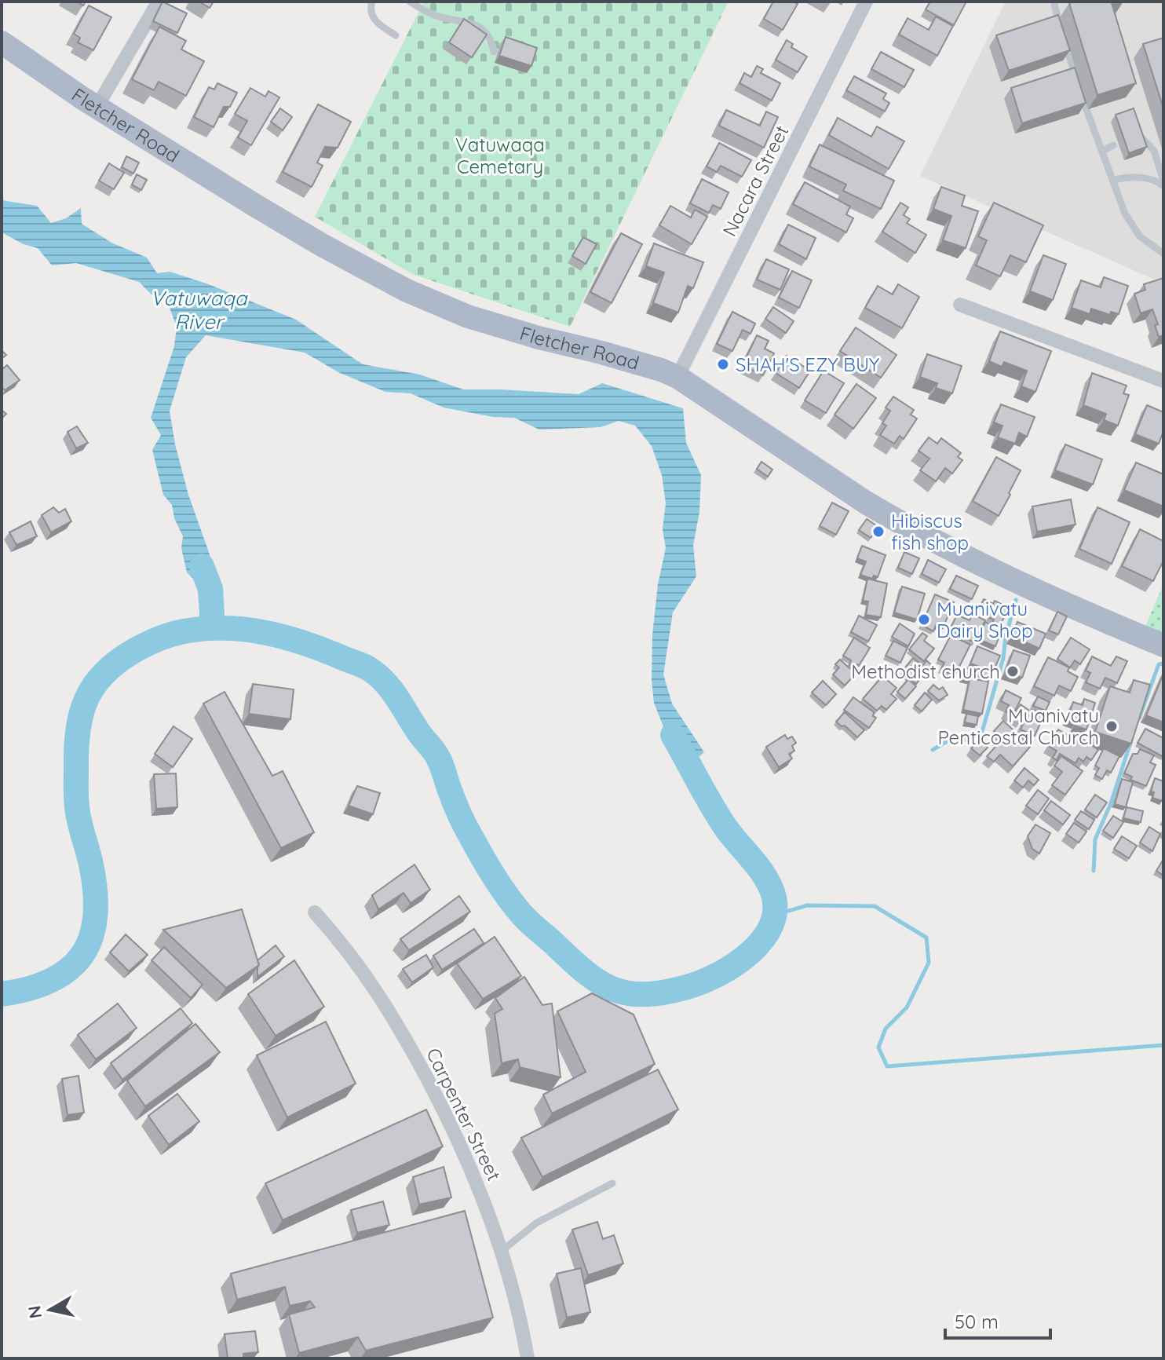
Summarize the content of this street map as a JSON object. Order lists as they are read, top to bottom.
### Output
{
  "streets": {
    "main road": ["Fletcher Road"],
    "street": ["Nacara Street", "Carpenter Street"]
  },
  "crossings": [
    ["Fletcher Road", "Nacara Street"]
  ],
  "water": ["Vatuwaqa River"],
  "parks": ["Vatuwaqa Cemetary"],
  "places": [
    "SHAH'S EZY BUY",
    "Hibiscus fish shop",
    "Muanivatu Dairy Shop",
    "Methodist church",
    "Muanivatu Penticostal Church"
  ],
  "scale_bar": "50 m",
  "north": "left"
}
